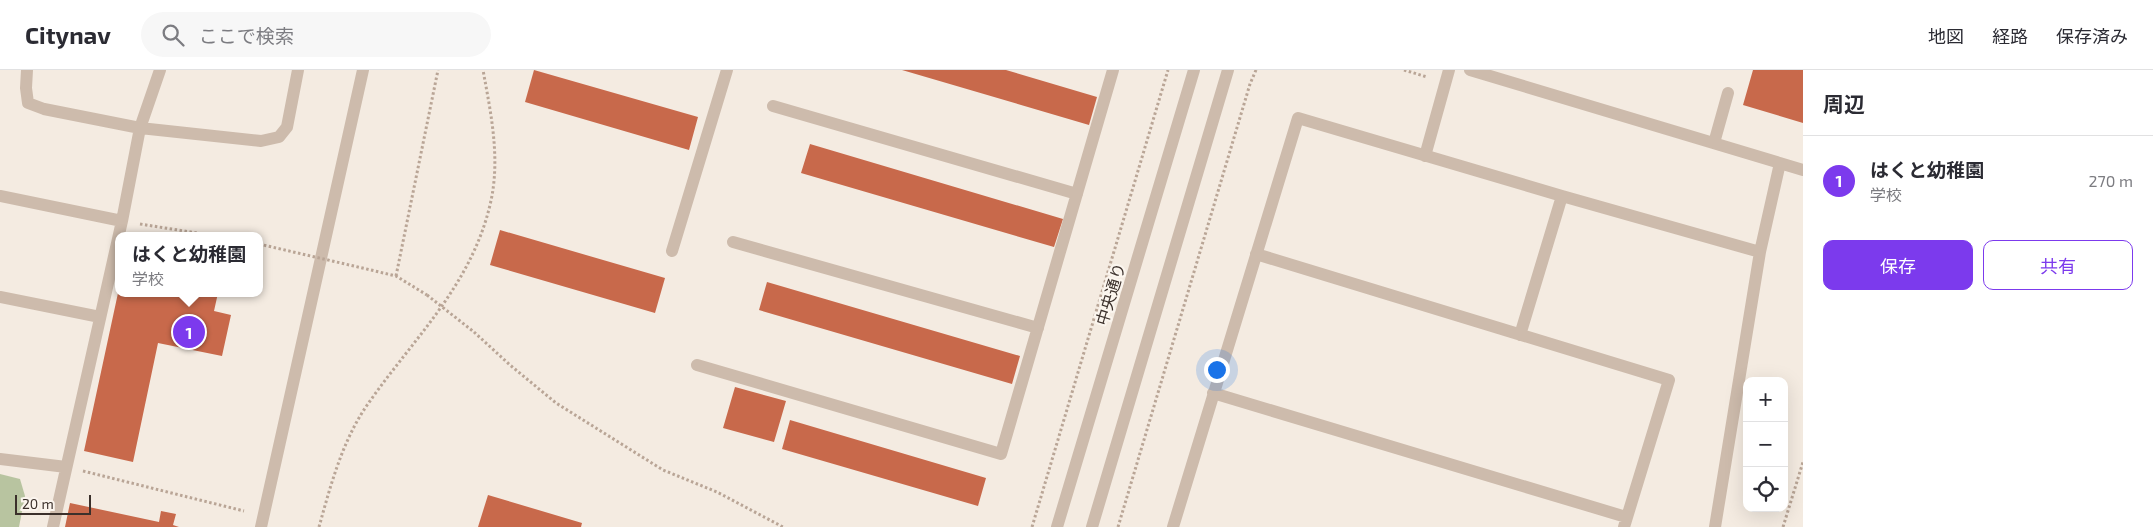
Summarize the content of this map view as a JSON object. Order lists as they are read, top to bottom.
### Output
{
  "streets": {
    "street": ["中央通り"]
  },
  "scale_bar": "20 m",
  "page": {
    "header": "Citynav",
    "search": "ここで検索",
    "nav": ["地図", "経路", "保存済み"],
    "heading": "周辺",
    "list": [
      {
        "mark": "1",
        "name": "はくと幼稚園",
        "note": "学校",
        "value": "270 m"
      }
    ],
    "buttons": ["保存", "共有"],
    "popup": ["はくと幼稚園", "学校"],
    "pins": "1",
    "map_buttons": ["+", "−"],
    "scale": "20 m"
  }
}
